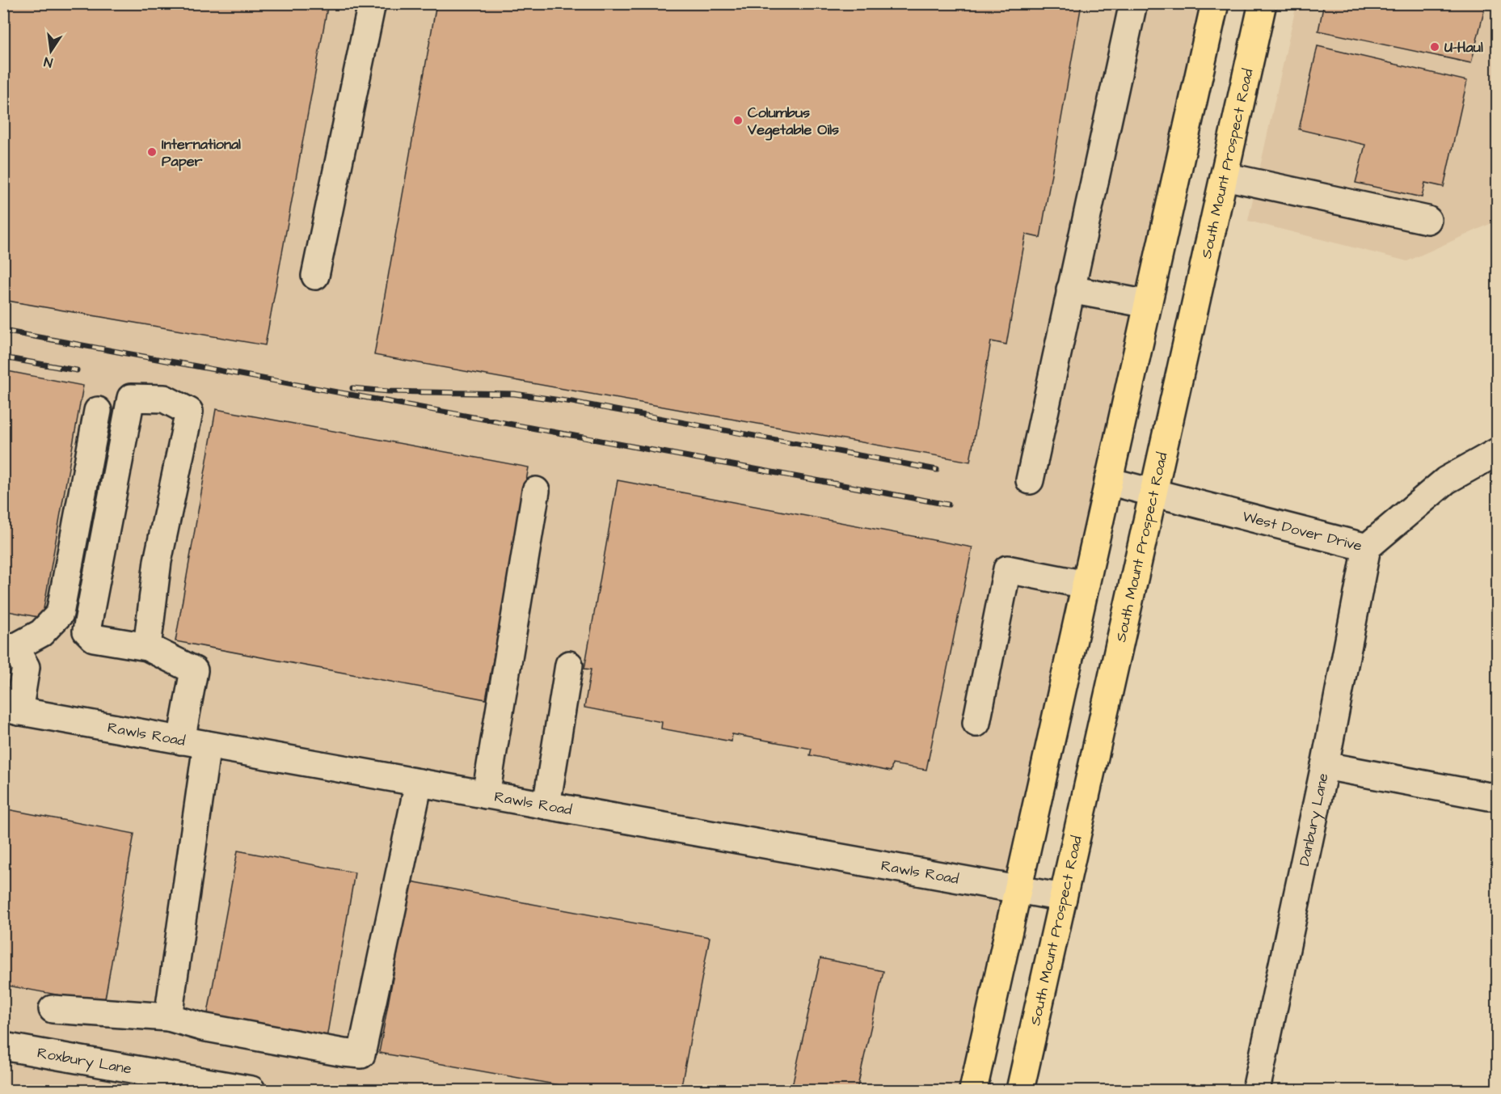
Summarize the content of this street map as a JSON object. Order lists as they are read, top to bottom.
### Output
{
  "streets": {
    "main road": ["South Mount Prospect Road"],
    "street": [
      "West Dover Drive",
      "Rawls Road",
      "Danbury Lane",
      "Roxbury Lane"
    ]
  },
  "crossings": [
    ["South Mount Prospect Road", "West Dover Drive"],
    ["South Mount Prospect Road", "Rawls Road"],
    ["West Dover Drive", "Danbury Lane"]
  ],
  "places": ["U-Haul", "Columbus Vegetable Oils", "International Paper"],
  "north": "bottom"
}
